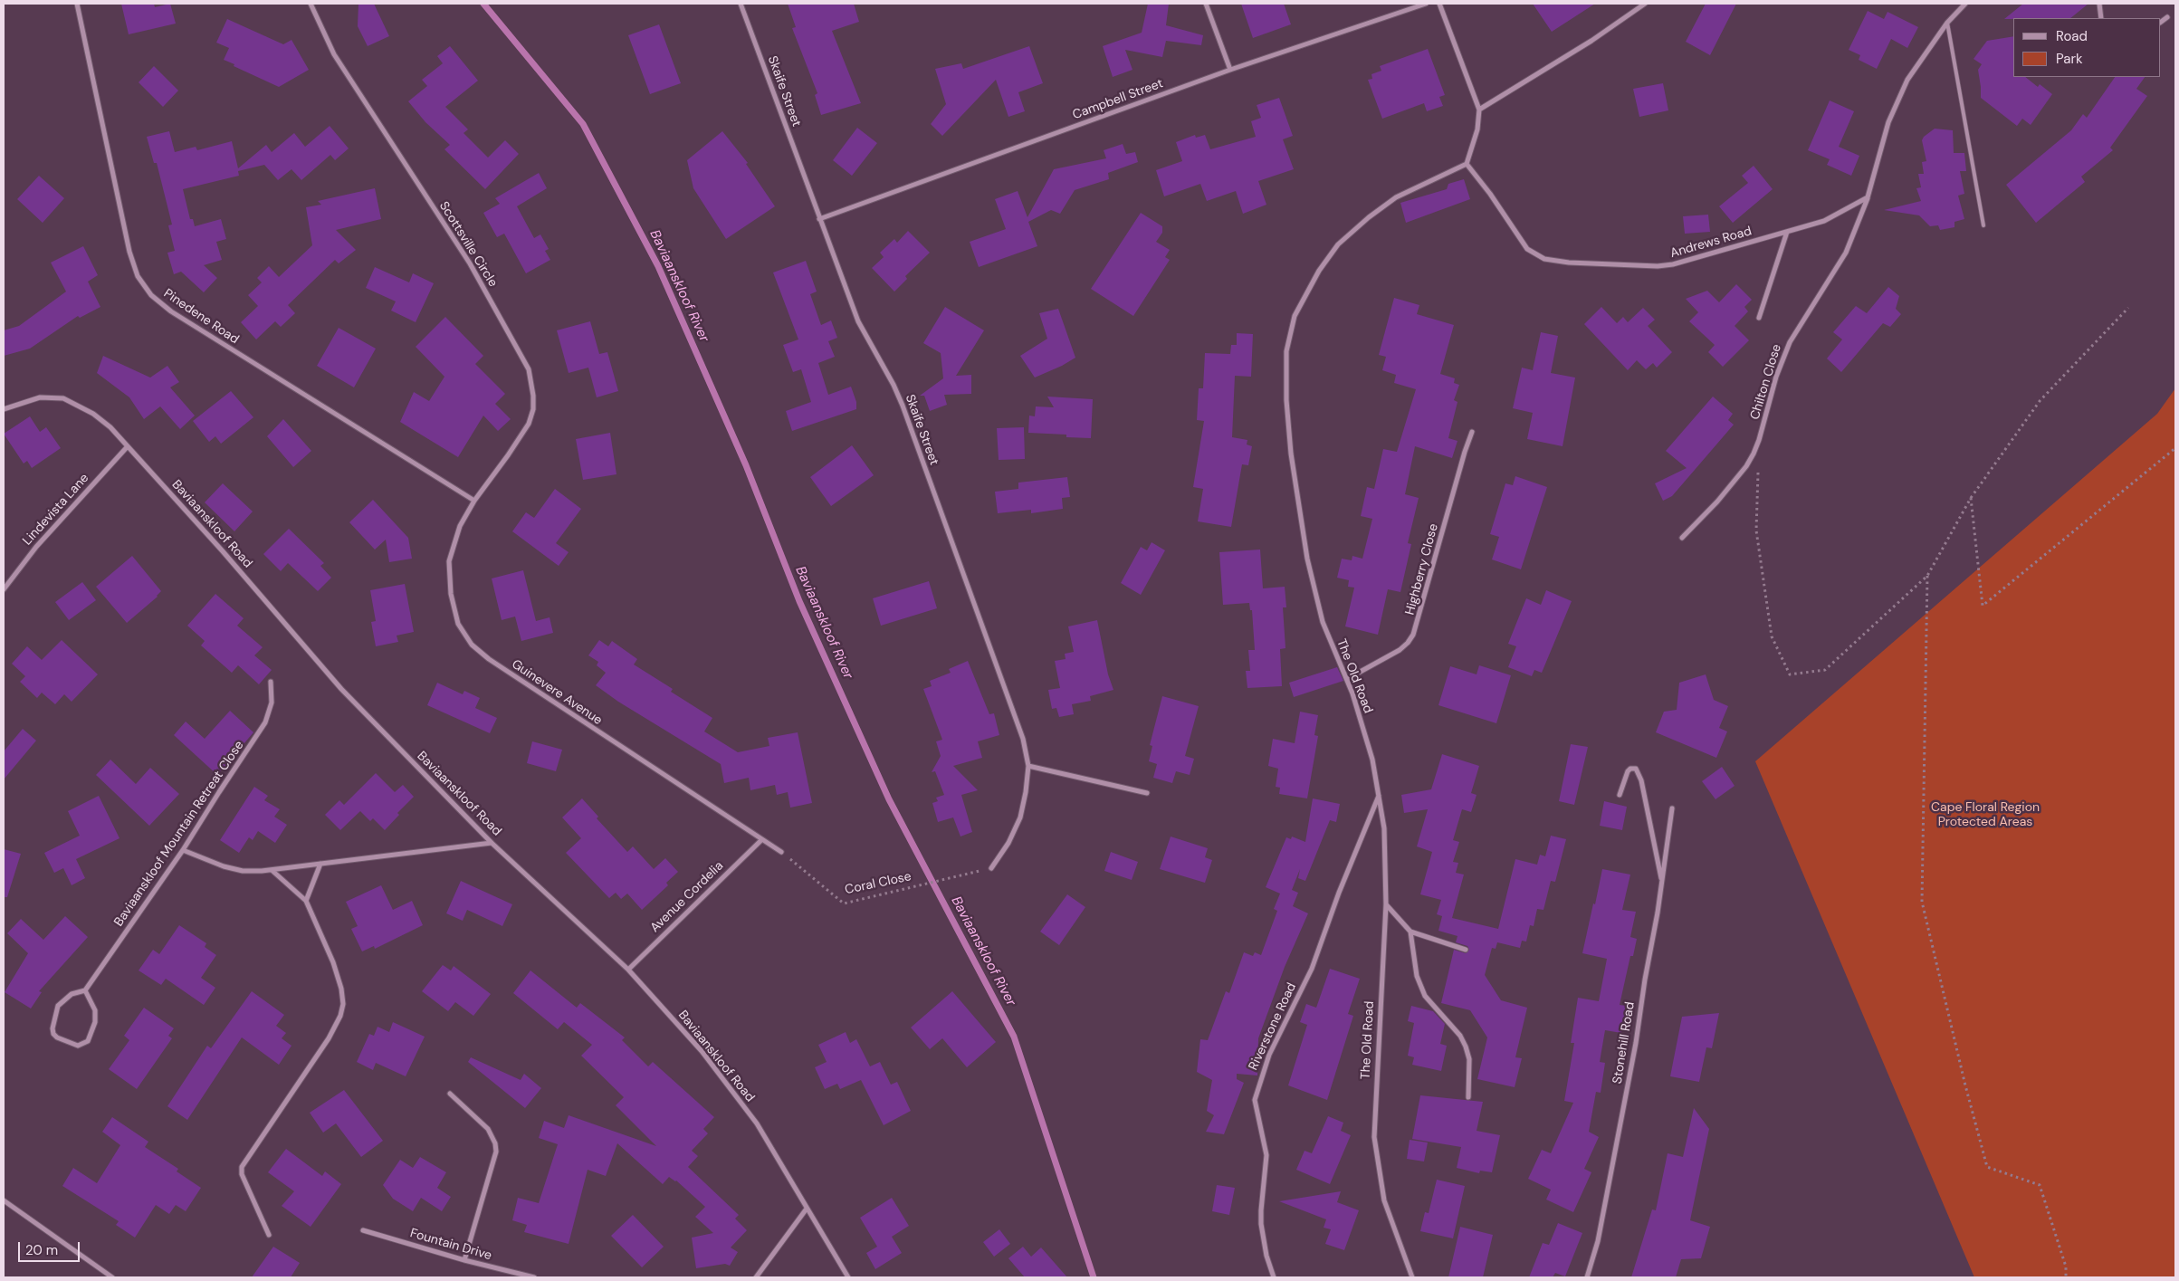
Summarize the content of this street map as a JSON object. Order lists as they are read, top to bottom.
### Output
{
  "streets": {
    "street": [
      "Skaife Street",
      "Campbell Street",
      "Andrews Road",
      "Scottsville Circle",
      "Pinedene Road",
      "Chilton Close",
      "Lindevista Lane",
      "Baviaanskloof Road",
      "Highberry Close",
      "The Old Road",
      "Guinevere Avenue",
      "Baviaanskloof Mountain Retreat Close",
      "Avenue Cordelia",
      "Riverstone Road",
      "Stonehill Road",
      "Fountain Drive"
    ],
    "path": ["Coral Close"]
  },
  "crossings": [
    ["Skaife Street", "Campbell Street"],
    ["Skaife Street", "Coral Close"],
    ["Andrews Road", "Chilton Close"],
    ["Andrews Road", "The Old Road"],
    ["Scottsville Circle", "Pinedene Road"],
    ["Scottsville Circle", "Guinevere Avenue"],
    ["Pinedene Road", "Guinevere Avenue"],
    ["Lindevista Lane", "Baviaanskloof Road"],
    ["Baviaanskloof Road", "Avenue Cordelia"],
    ["Highberry Close", "The Old Road"],
    ["The Old Road", "Riverstone Road"],
    ["Guinevere Avenue", "Avenue Cordelia"]
  ],
  "water": ["Baviaanskloof River"],
  "parks": ["Cape Floral Region Protected Areas"],
  "legend": ["Road", "Park"],
  "scale_bar": "20 m"
}
